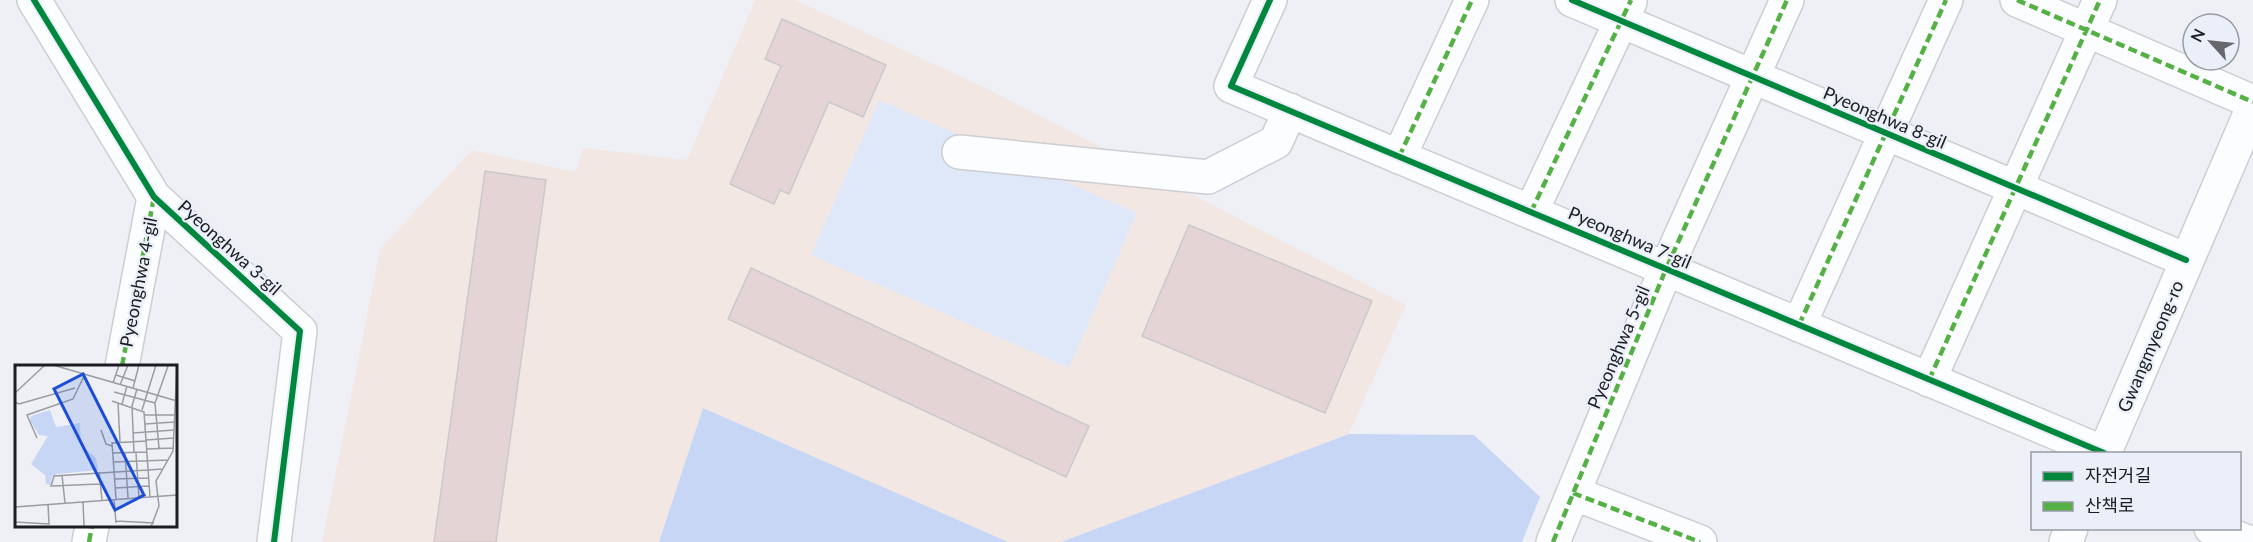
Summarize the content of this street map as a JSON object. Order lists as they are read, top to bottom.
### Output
{
  "streets": {
    "street": [
      "Pyeonghwa 8-gil",
      "Pyeonghwa 7-gil",
      "Pyeonghwa 3-gil",
      "Pyeonghwa 4-gil",
      "Gwangmyeong-ro",
      "Pyeonghwa 5-gil"
    ]
  },
  "crossings": [
    ["Pyeonghwa 8-gil", "Gwangmyeong-ro"],
    ["Pyeonghwa 8-gil", "Pyeonghwa 5-gil"],
    ["Pyeonghwa 7-gil", "Pyeonghwa 5-gil"],
    ["Pyeonghwa 3-gil", "Pyeonghwa 4-gil"]
  ],
  "legend": ["자전거길", "산책로"],
  "north": "top left"
}
